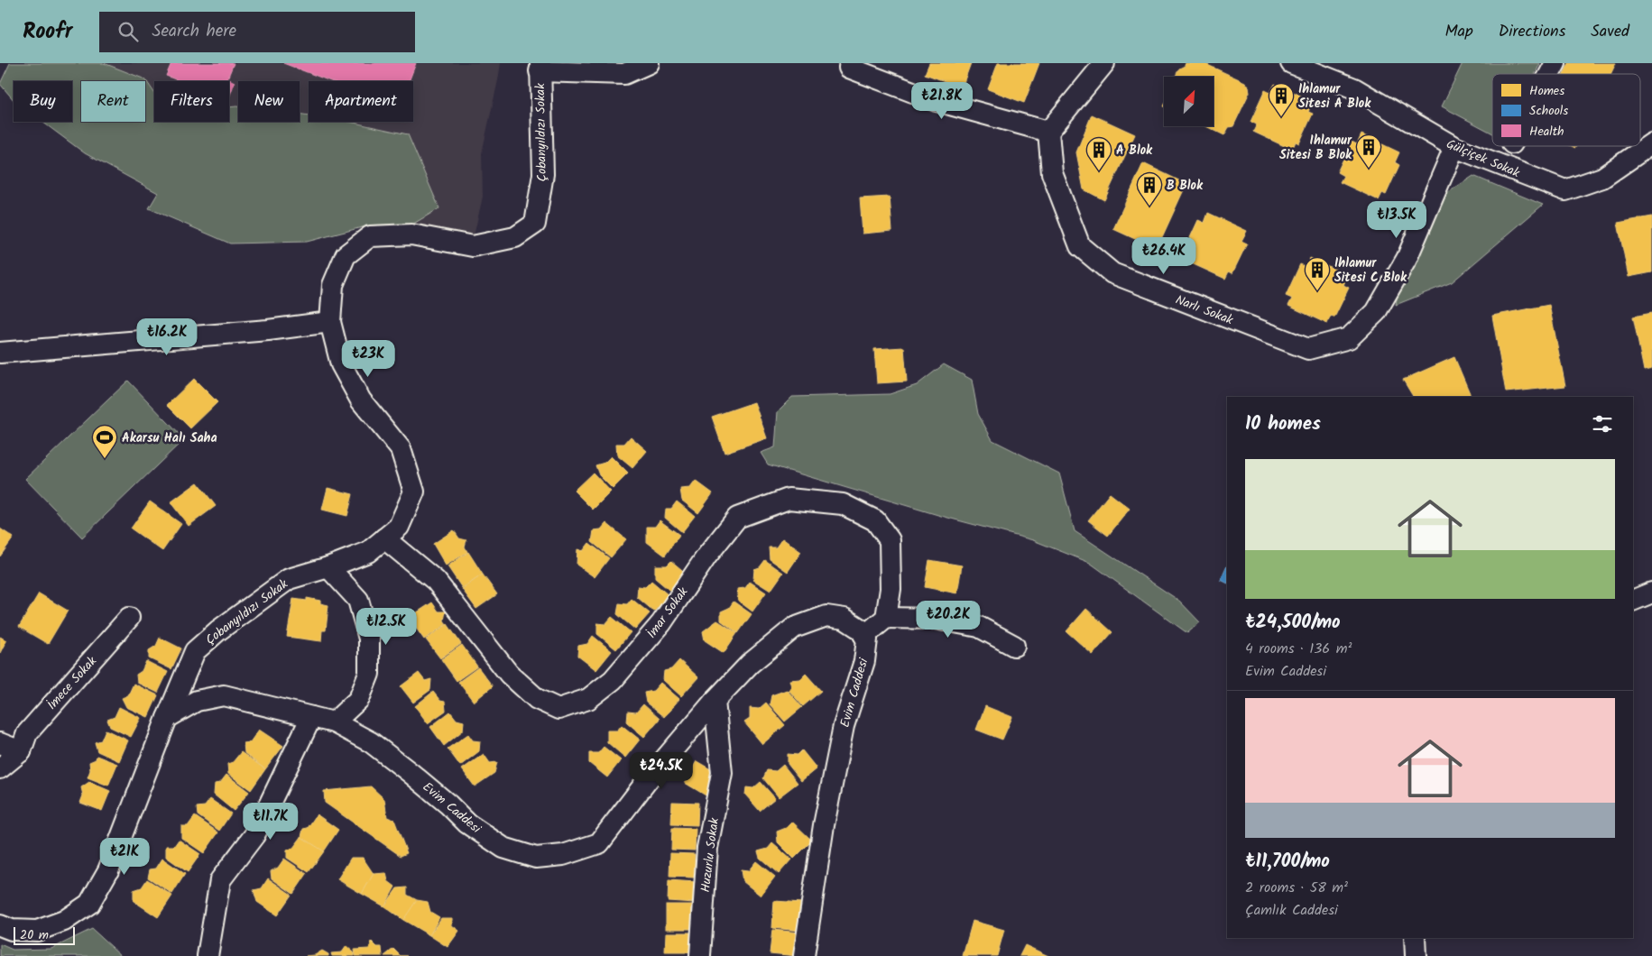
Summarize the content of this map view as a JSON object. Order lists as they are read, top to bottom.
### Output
{
  "streets": {
    "street": [
      "Çobanyıldızı Sokak",
      "Gülçiçek Sokak",
      "Narlı Sokak",
      "İmar Sokak",
      "İmece Sokak",
      "Evim Caddesi",
      "Huzurlu Sokak"
    ]
  },
  "crossings": [
    ["Çobanyıldızı Sokak", "İmar Sokak"],
    ["Çobanyıldızı Sokak", "Evim Caddesi"],
    ["Gülçiçek Sokak", "Narlı Sokak"],
    ["Evim Caddesi", "Huzurlu Sokak"]
  ],
  "places": {
    "building": [
      "Ihlamur Sitesi A Blok",
      "Ihlamur Sitesi B Blok",
      "A Blok",
      "B Blok",
      "Ihlamur Sitesi C Blok"
    ],
    "sports": ["Akarsu Halı Saha"]
  },
  "legend": ["Homes", "Schools", "Health"],
  "scale_bar": "20 m",
  "north": "top right",
  "page": {
    "header": "Roofr",
    "search": "Search here",
    "nav": ["Map", "Directions", "Saved"],
    "chip": [
      "Buy",
      "Rent",
      "Filters",
      "New",
      "Apartment"
    ],
    "price": [
      "₺21.8K",
      "₺13.5K",
      "₺26.4K",
      "₺16.2K",
      "₺23K",
      "₺20.2K",
      "₺12.5K",
      "₺24.5K",
      "₺11.7K",
      "₺21K"
    ],
    "heading": "10 homes",
    "list": [
      {
        "name": "₺24,500/mo",
        "note": "4 rooms · 136 m² · Evim Caddesi"
      },
      {
        "name": "₺11,700/mo",
        "note": "2 rooms · 58 m² · Çamlık Caddesi"
      }
    ],
    "scale": "20 m"
  }
}
